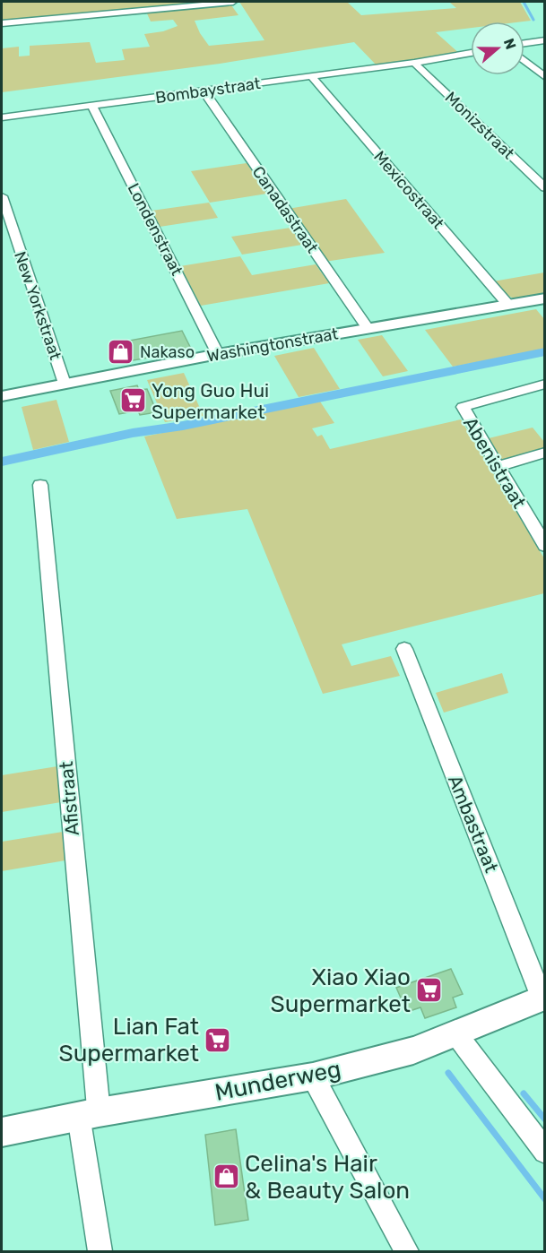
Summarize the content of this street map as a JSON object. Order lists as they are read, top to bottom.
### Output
{
  "streets": {
    "street": [
      "Bombaystraat",
      "Monizstraat",
      "Mexicostraat",
      "Canadastraat",
      "Londenstraat",
      "New Yorkstraat",
      "Washingtonstraat",
      "Abenistraat",
      "Afistraat",
      "Ambastraat",
      "Munderweg"
    ]
  },
  "crossings": [
    ["Bombaystraat", "Monizstraat"],
    ["Bombaystraat", "Mexicostraat"],
    ["Bombaystraat", "Canadastraat"],
    ["Bombaystraat", "Londenstraat"],
    ["Mexicostraat", "Washingtonstraat"],
    ["Canadastraat", "Washingtonstraat"],
    ["Londenstraat", "Washingtonstraat"],
    ["New Yorkstraat", "Washingtonstraat"],
    ["Afistraat", "Munderweg"],
    ["Ambastraat", "Munderweg"]
  ],
  "places": {
    "shop": ["Nakaso", "Celina's Hair & Beauty Salon"],
    "supermarket": ["Yong Guo Hui Supermarket", "Xiao Xiao Supermarket", "Lian Fat Supermarket"]
  },
  "north": "right"
}
